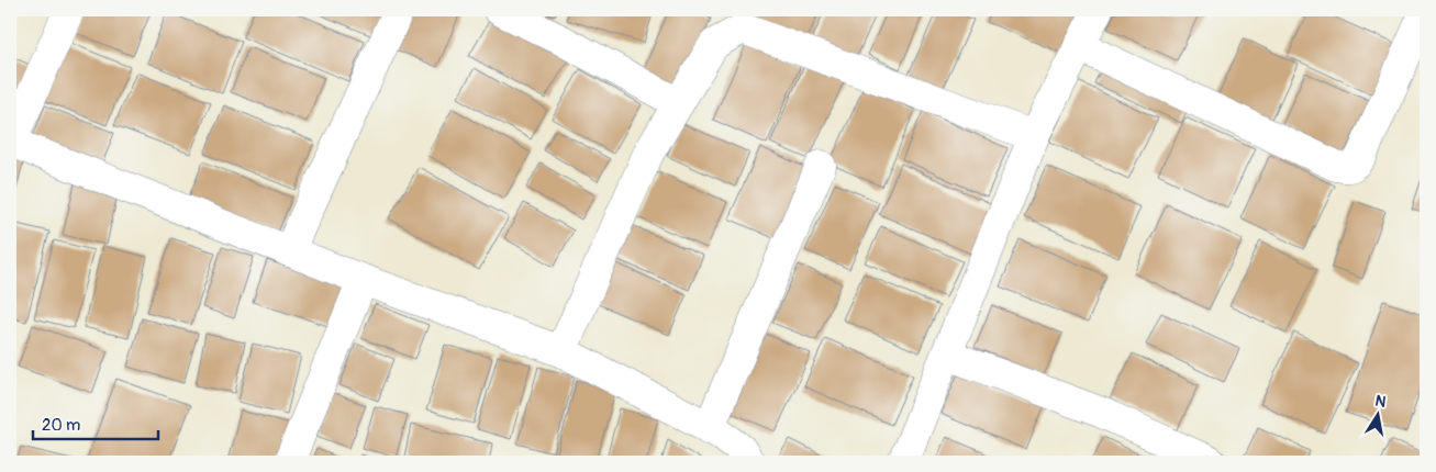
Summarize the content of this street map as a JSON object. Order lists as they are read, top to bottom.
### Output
{
  "scale_bar": "20 m",
  "north": "top"
}
